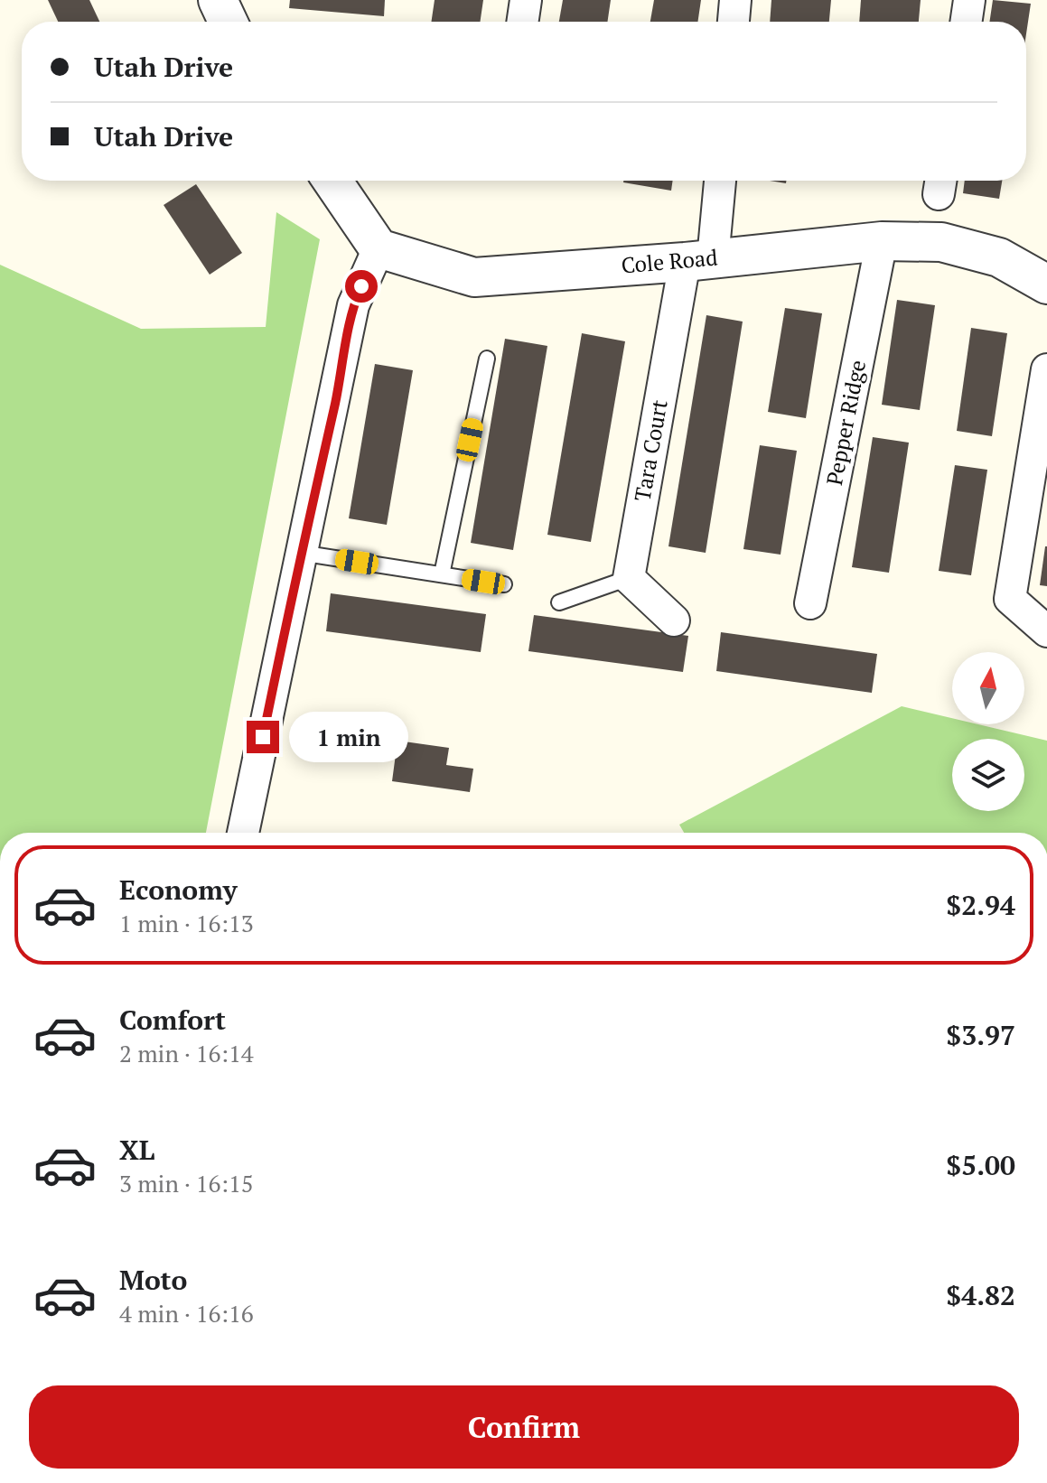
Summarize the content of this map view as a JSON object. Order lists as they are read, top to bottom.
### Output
{
  "streets": {
    "street": ["Cole Road", "Pepper Ridge", "Tara Court"]
  },
  "crossings": [
    ["Cole Road", "Pepper Ridge"],
    ["Cole Road", "Tara Court"]
  ],
  "north": "top",
  "page": {
    "banner": ["Utah Drive", "Utah Drive"],
    "bubble": "1 min",
    "list": [
      {
        "name": "Economy",
        "note": "1 min · 16:13",
        "value": "$2.94"
      },
      {
        "name": "Comfort",
        "note": "2 min · 16:14",
        "value": "$3.97"
      },
      {
        "name": "XL",
        "note": "3 min · 16:15",
        "value": "$5.00"
      },
      {
        "name": "Moto",
        "note": "4 min · 16:16",
        "value": "$4.82"
      }
    ],
    "buttons": "Confirm"
  }
}
